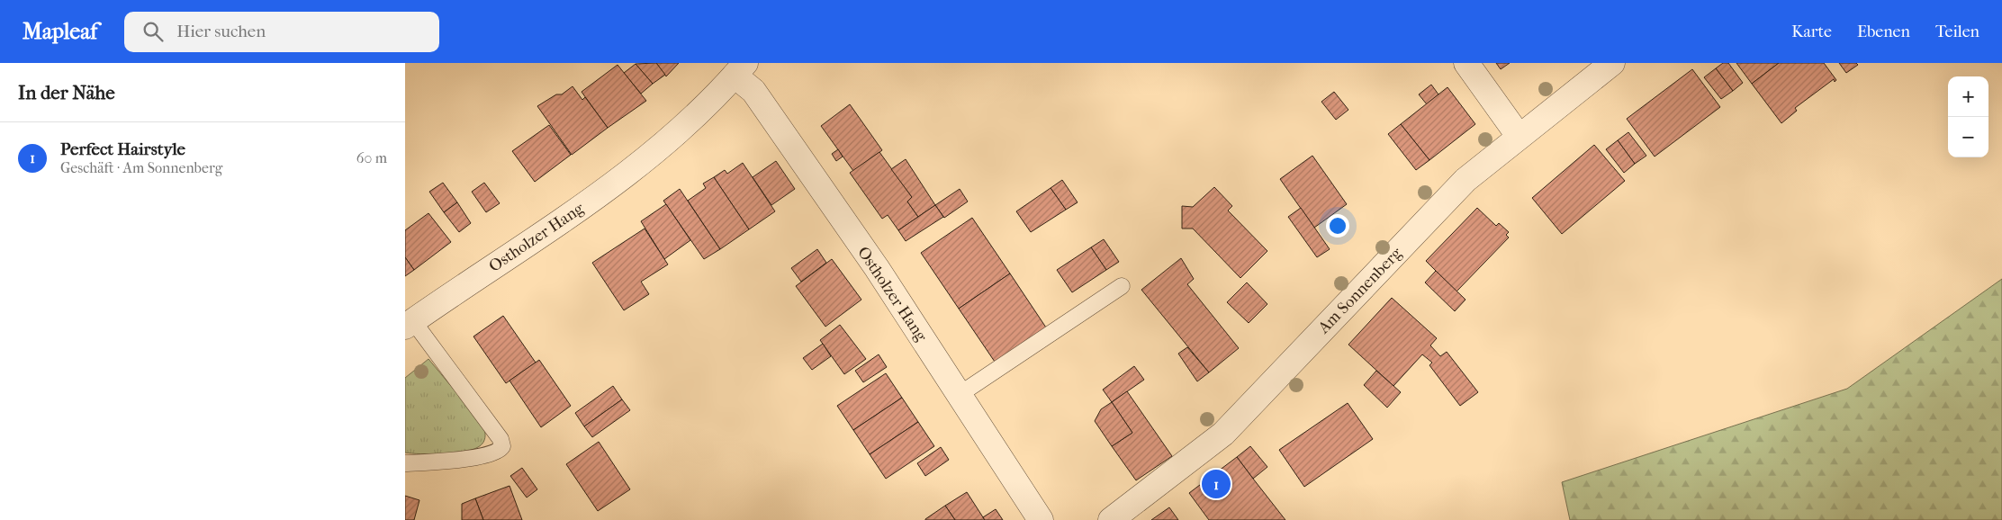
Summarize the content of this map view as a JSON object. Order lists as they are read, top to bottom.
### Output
{
  "streets": {
    "street": ["Ostholzer Hang", "Am Sonnenberg"]
  },
  "page": {
    "header": "Mapleaf",
    "search": "Hier suchen",
    "nav": ["Karte", "Ebenen", "Teilen"],
    "heading": "In der Nähe",
    "map_buttons": ["+", "−"],
    "list": [
      {
        "mark": "1",
        "name": "Perfect Hairstyle",
        "note": "Geschäft · Am Sonnenberg",
        "value": "60 m"
      }
    ],
    "pins": "1"
  }
}
